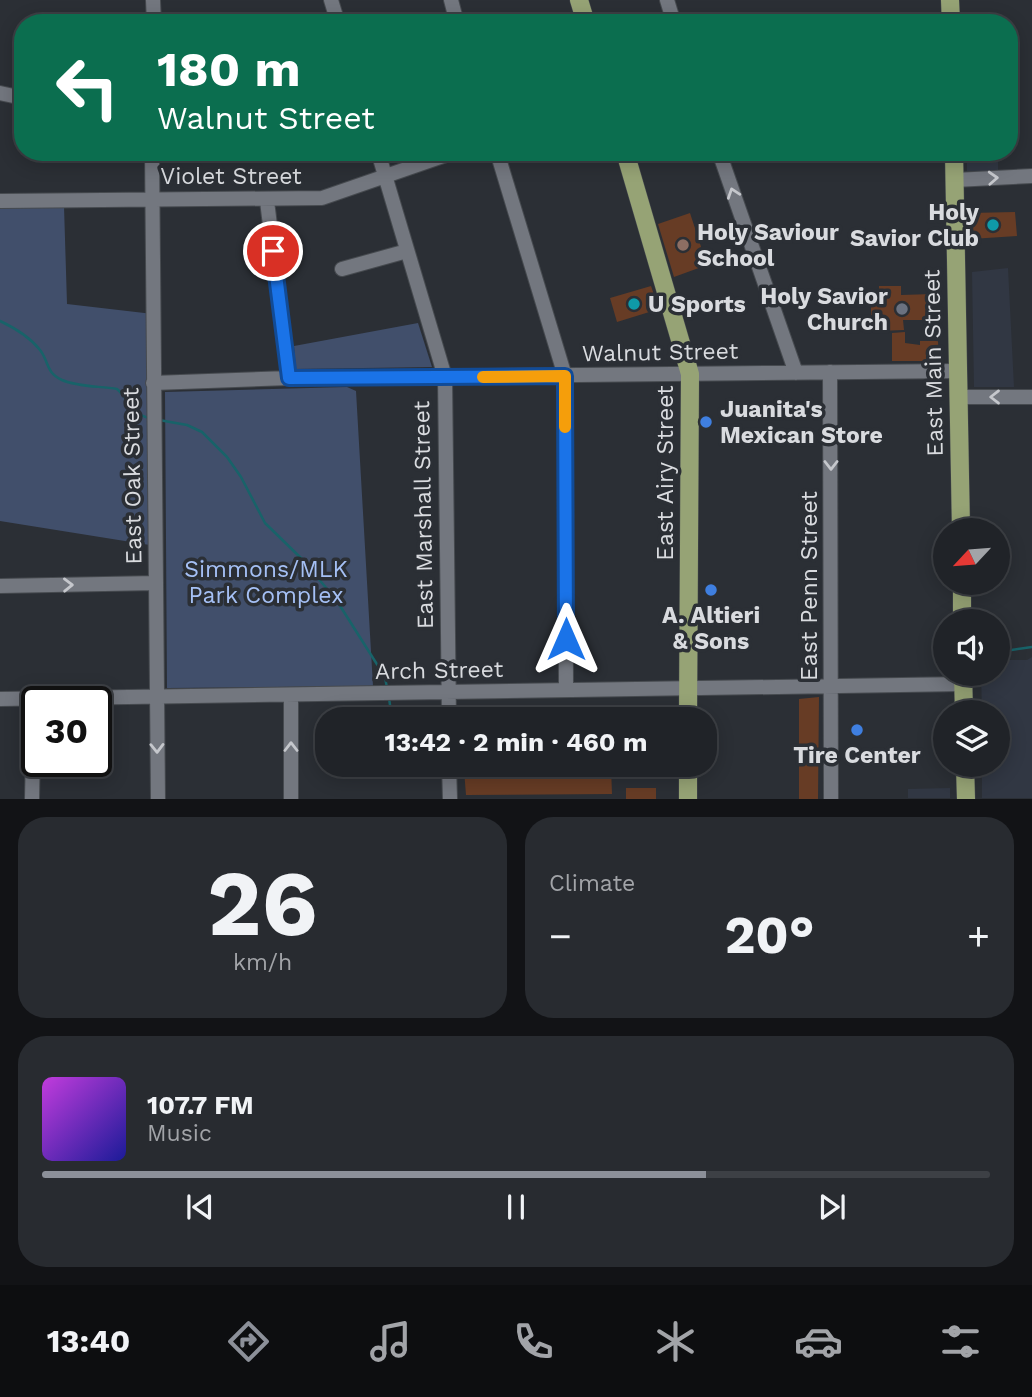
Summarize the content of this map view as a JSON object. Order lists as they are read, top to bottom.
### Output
{
  "streets": {
    "main road": ["East Main Street", "East Airy Street"],
    "street": [
      "Violet Street",
      "Walnut Street",
      "East Oak Street",
      "East Marshall Street",
      "East Penn Street",
      "Arch Street"
    ]
  },
  "crossings": [
    ["Violet Street", "East Oak Street"],
    ["Violet Street", "East Marshall Street"],
    ["Walnut Street", "East Main Street"],
    ["Walnut Street", "East Airy Street"],
    ["Walnut Street", "East Oak Street"],
    ["Walnut Street", "East Marshall Street"],
    ["Walnut Street", "East Penn Street"],
    ["East Airy Street", "Arch Street"],
    ["East Oak Street", "Arch Street"],
    ["East Marshall Street", "Arch Street"],
    ["East Penn Street", "Arch Street"]
  ],
  "one_way": ["East Penn Street"],
  "parks": ["Simmons/MLK Park Complex"],
  "places": [
    "Holy Savior Club",
    "Holy Saviour School",
    "U Sports",
    "Holy Savior Church",
    "Juanita's Mexican Store",
    "A. Altieri & Sons",
    "Tire Center"
  ],
  "north": "bottom left",
  "page": {
    "turn": ["180 m", "Walnut Street"],
    "limit": "30",
    "trip": "13:42 · 2 min · 460 m",
    "tile": [
      ["26", "km/h"],
      "Climate"
    ],
    "heat": ["−", "20°", "+"],
    "song": ["107.7 FM", "Music"],
    "tabs": "13:40"
  }
}
